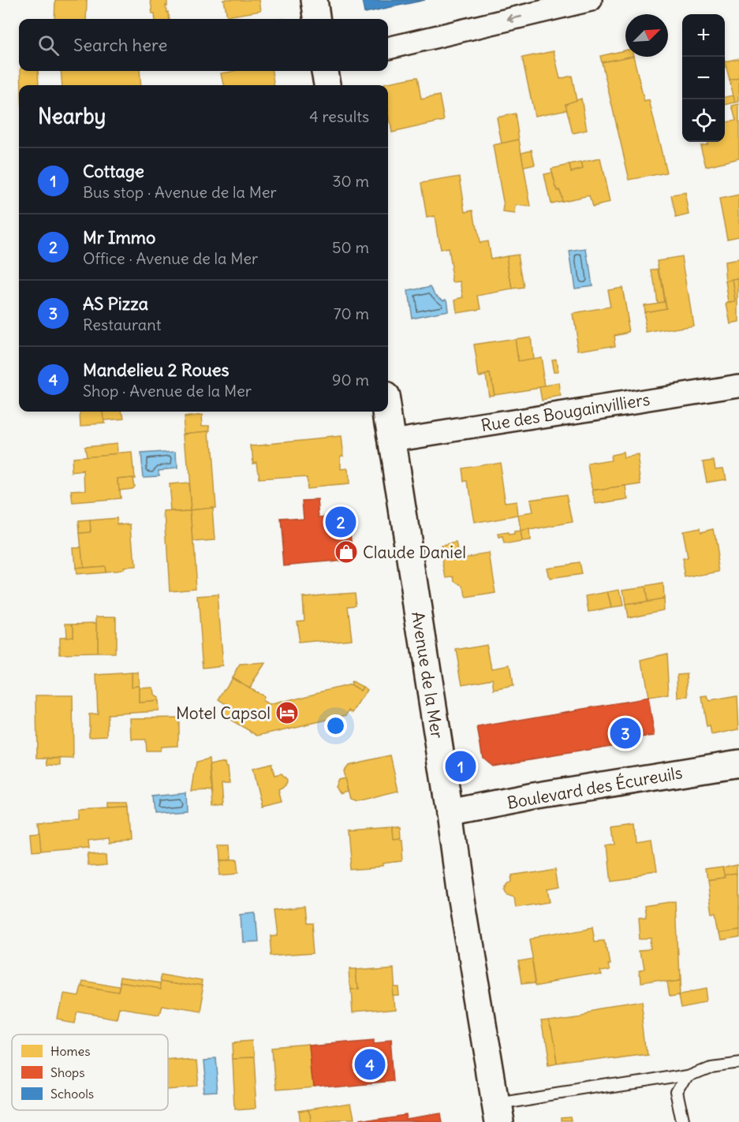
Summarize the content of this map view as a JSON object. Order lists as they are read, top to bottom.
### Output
{
  "streets": {
    "main road": ["Avenue de la Mer", "Boulevard des Écureuils"],
    "street": ["Rue des Bougainvilliers"]
  },
  "crossings": [
    ["Rue des Bougainvilliers", "Avenue de la Mer"],
    ["Avenue de la Mer", "Boulevard des Écureuils"]
  ],
  "places": {
    "shop": ["Claude Daniel"],
    "hotel": ["Motel Capsol"]
  },
  "legend": ["Homes", "Shops", "Schools"],
  "north": "top right",
  "page": {
    "map_buttons": ["+", "−"],
    "search": "Search here",
    "heading": ["Nearby", "4 results"],
    "list": [
      {
        "mark": "1",
        "name": "Cottage",
        "note": "Bus stop · Avenue de la Mer",
        "value": "30 m"
      },
      {
        "mark": "2",
        "name": "Mr Immo",
        "note": "Office · Avenue de la Mer",
        "value": "50 m"
      },
      {
        "mark": "3",
        "name": "AS Pizza",
        "note": "Restaurant",
        "value": "70 m"
      },
      {
        "mark": "4",
        "name": "Mandelieu 2 Roues",
        "note": "Shop · Avenue de la Mer",
        "value": "90 m"
      }
    ],
    "pins": [
      "2",
      "3",
      "1",
      "4"
    ]
  }
}
